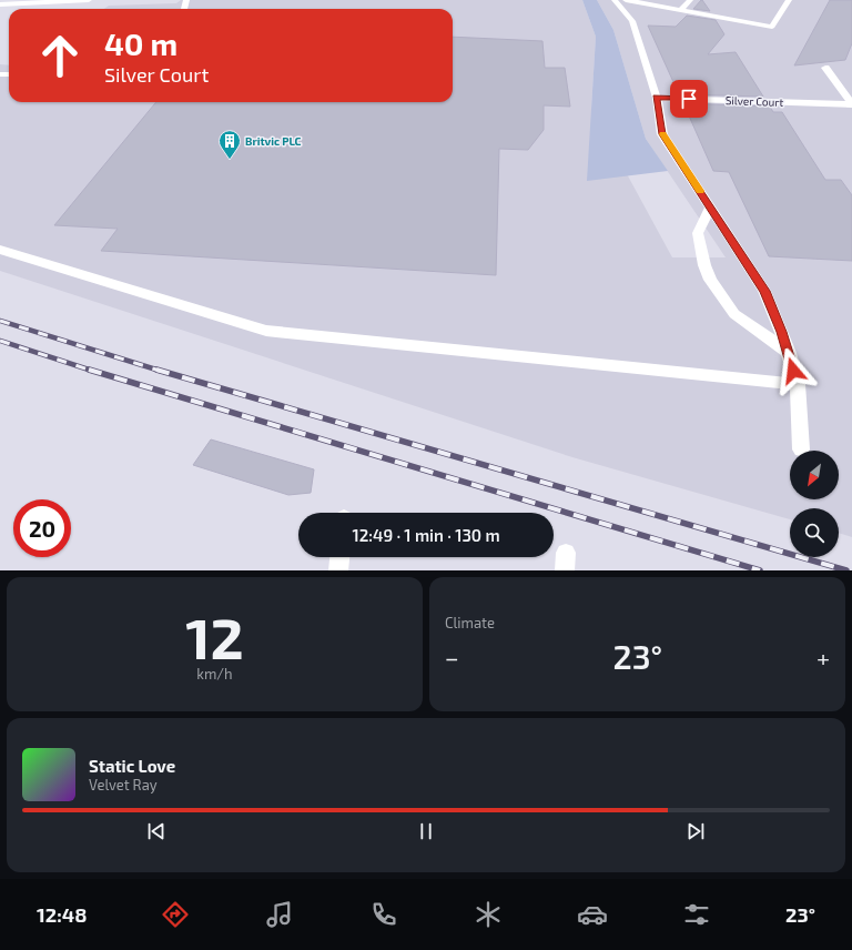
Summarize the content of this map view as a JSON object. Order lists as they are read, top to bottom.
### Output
{
  "streets": {
    "street": ["Silver Court"]
  },
  "places": {
    "building": ["Britvic PLC"]
  },
  "north": "bottom left",
  "page": {
    "turn": ["40 m", "Silver Court"],
    "limit": "20",
    "trip": "12:49 · 1 min · 130 m",
    "tile": [
      ["12", "km/h"],
      "Climate"
    ],
    "heat": ["−", "23°", "+"],
    "song": ["Static Love", "Velvet Ray"],
    "tabs": ["12:48", "23°"]
  }
}
